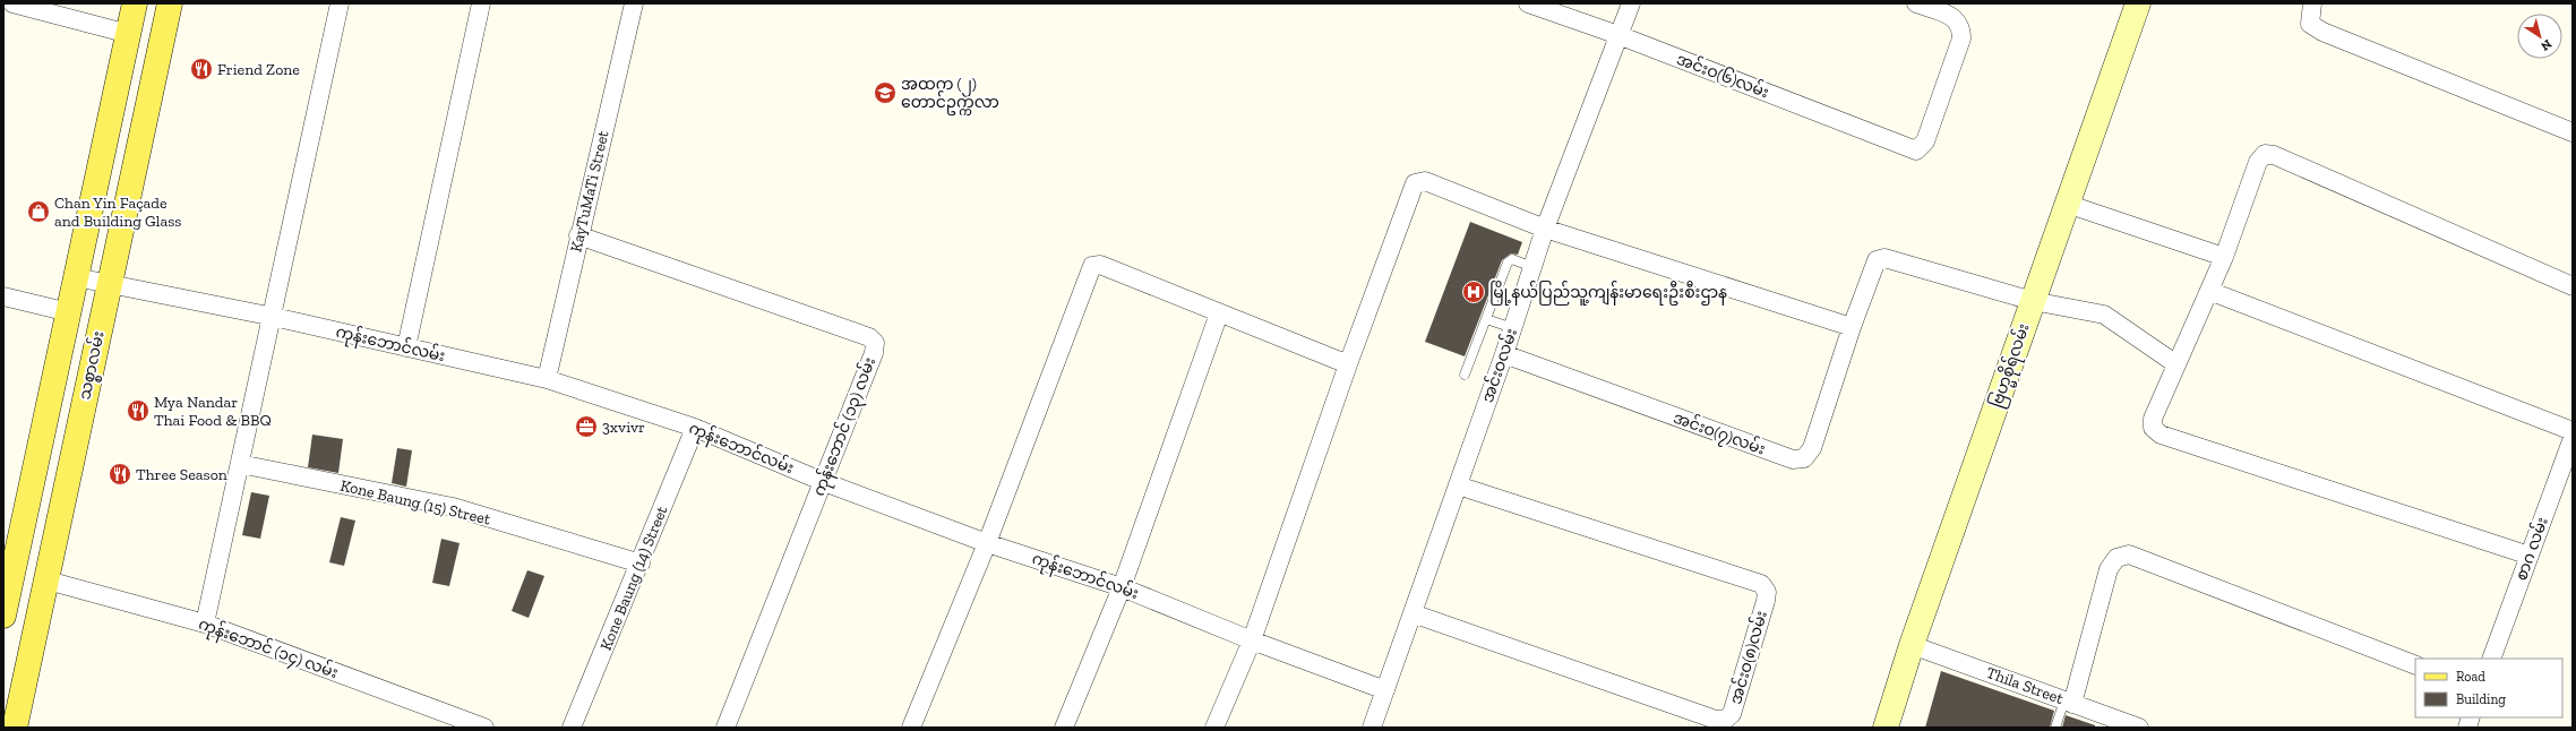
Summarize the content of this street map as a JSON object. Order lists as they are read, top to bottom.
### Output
{
  "streets": {
    "main road": ["သစ္စာလမ်း", "ဗြဟ္မစိုရ်လမ်း"],
    "street": [
      "အင်းဝ(၆)လမ်း",
      "KayTuMaTi Street",
      "ကုန်းဘောင်လမ်း",
      "အင်းဝလမ်း",
      "ကုန်းဘောင် (၁၃) လမ်း",
      "အင်းဝ(၇)လမ်း",
      "Kone Baung (15) Street",
      "စာဂ လမ်း",
      "Kone Baung (14) Street",
      "ကုန်းဘောင် (၁၄) လမ်း",
      "အင်းဝ(၈)လမ်း",
      "Thila Street"
    ]
  },
  "crossings": [
    ["အင်းဝ(၆)လမ်း", "အင်းဝလမ်း"],
    ["KayTuMaTi Street", "ကုန်းဘောင်လမ်း"],
    ["KayTuMaTi Street", "ကုန်းဘောင် (၁၃) လမ်း"],
    ["ကုန်းဘောင်လမ်း", "သစ္စာလမ်း"],
    ["ကုန်းဘောင်လမ်း", "အင်းဝလမ်း"],
    ["ကုန်းဘောင်လမ်း", "ကုန်းဘောင် (၁၃) လမ်း"],
    ["ကုန်းဘောင်လမ်း", "Kone Baung (14) Street"],
    ["သစ္စာလမ်း", "ကုန်းဘောင် (၁၄) လမ်း"],
    ["အင်းဝလမ်း", "အင်းဝ(၇)လမ်း"],
    ["အင်းဝလမ်း", "အင်းဝ(၈)လမ်း"],
    ["ဗြဟ္မစိုရ်လမ်း", "အင်းဝ(၇)လမ်း"],
    ["ဗြဟ္မစိုရ်လမ်း", "Thila Street"],
    ["Kone Baung (15) Street", "Kone Baung (14) Street"]
  ],
  "places": {
    "restaurant": ["Friend Zone", "Mya Nandar Thai Food & BBQ", "Three Season"],
    "school or university": ["အထက (၂) တောင်ဥက္ကလာ"],
    "shop": ["Chan Yin Façade and Building Glass"],
    "hospital": ["မြို့နယ်ပြည်သူ့ကျန်းမာရေးဦးစီးဌာန"],
    "office": ["3xvivr"]
  },
  "legend": ["Road", "Building"],
  "north": "bottom right"
}
